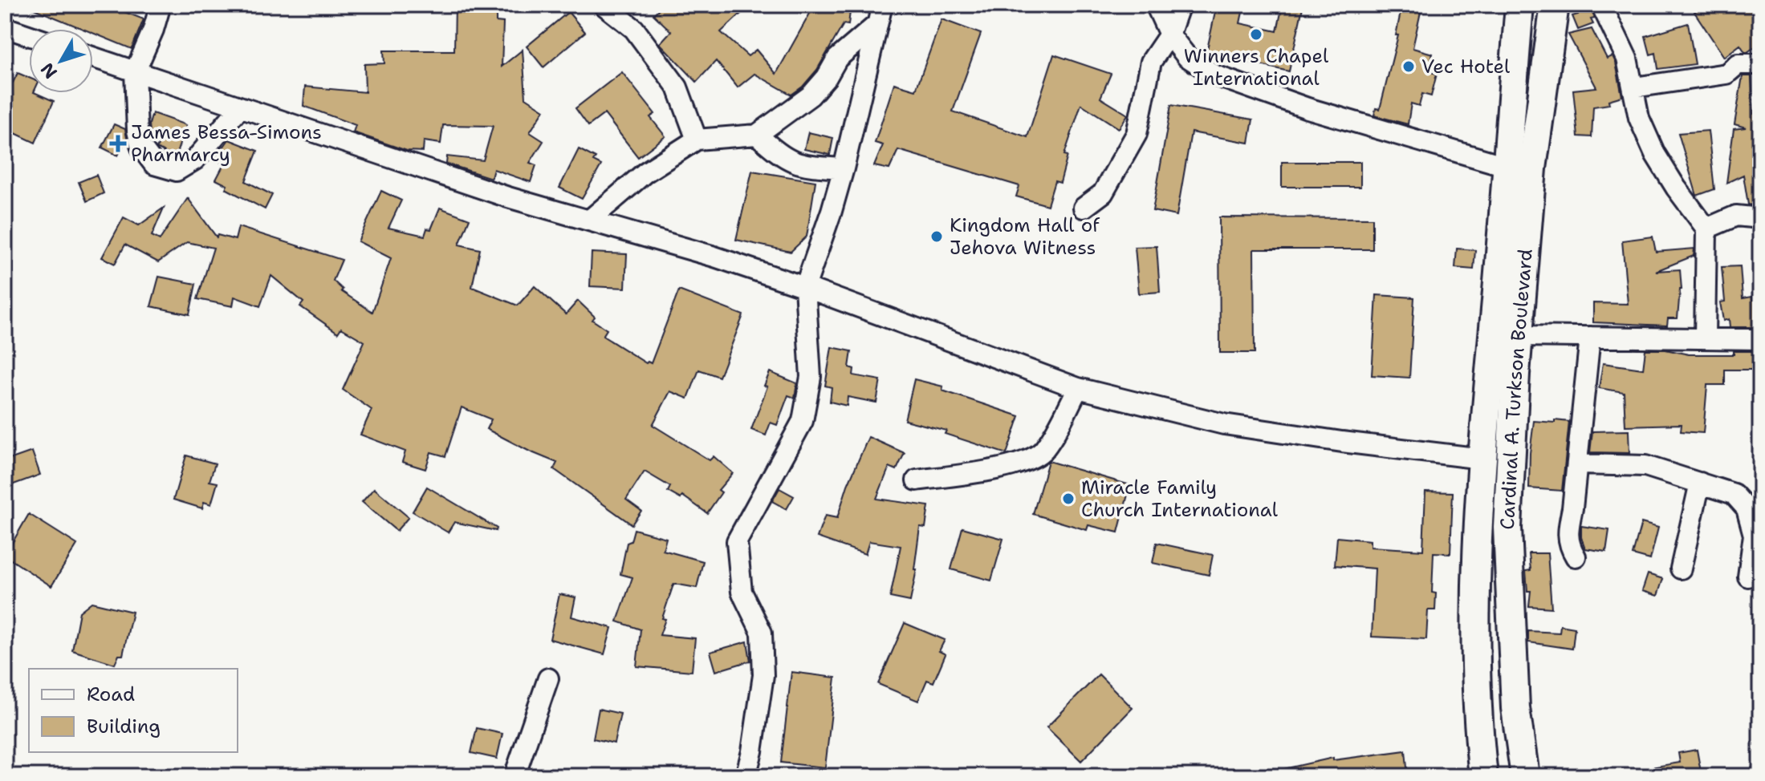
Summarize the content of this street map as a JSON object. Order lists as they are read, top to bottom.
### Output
{
  "streets": {
    "street": ["Cardinal A. Turkson Boulevard"]
  },
  "places": {
    "other": [
      "Winners Chapel International",
      "Vec Hotel",
      "Kingdom Hall of Jehova Witness",
      "Miracle Family Church International"
    ],
    "health": ["James Bessa-Simons Pharmarcy"]
  },
  "legend": ["Road", "Building"],
  "north": "bottom left"
}
